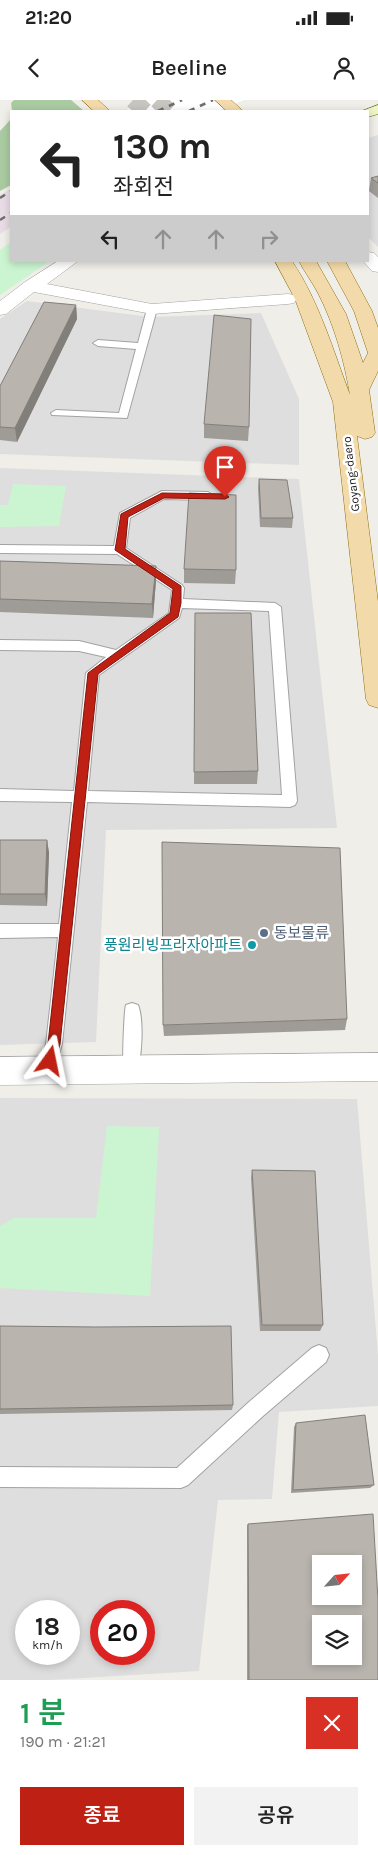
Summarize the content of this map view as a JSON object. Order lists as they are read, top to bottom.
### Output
{
  "streets": {
    "main road": ["Goyang-daero"]
  },
  "places": ["동보물류", "풍원리빙프라자아파트"],
  "north": "top right",
  "page": {
    "status": "21:20",
    "header": "Beeline",
    "turn": ["130 m", "좌회전"],
    "speed": "18 km/h",
    "limit": "20",
    "heading": ["1 분", "190 m · 21:21"],
    "buttons": ["종료", "공유"]
  }
}
